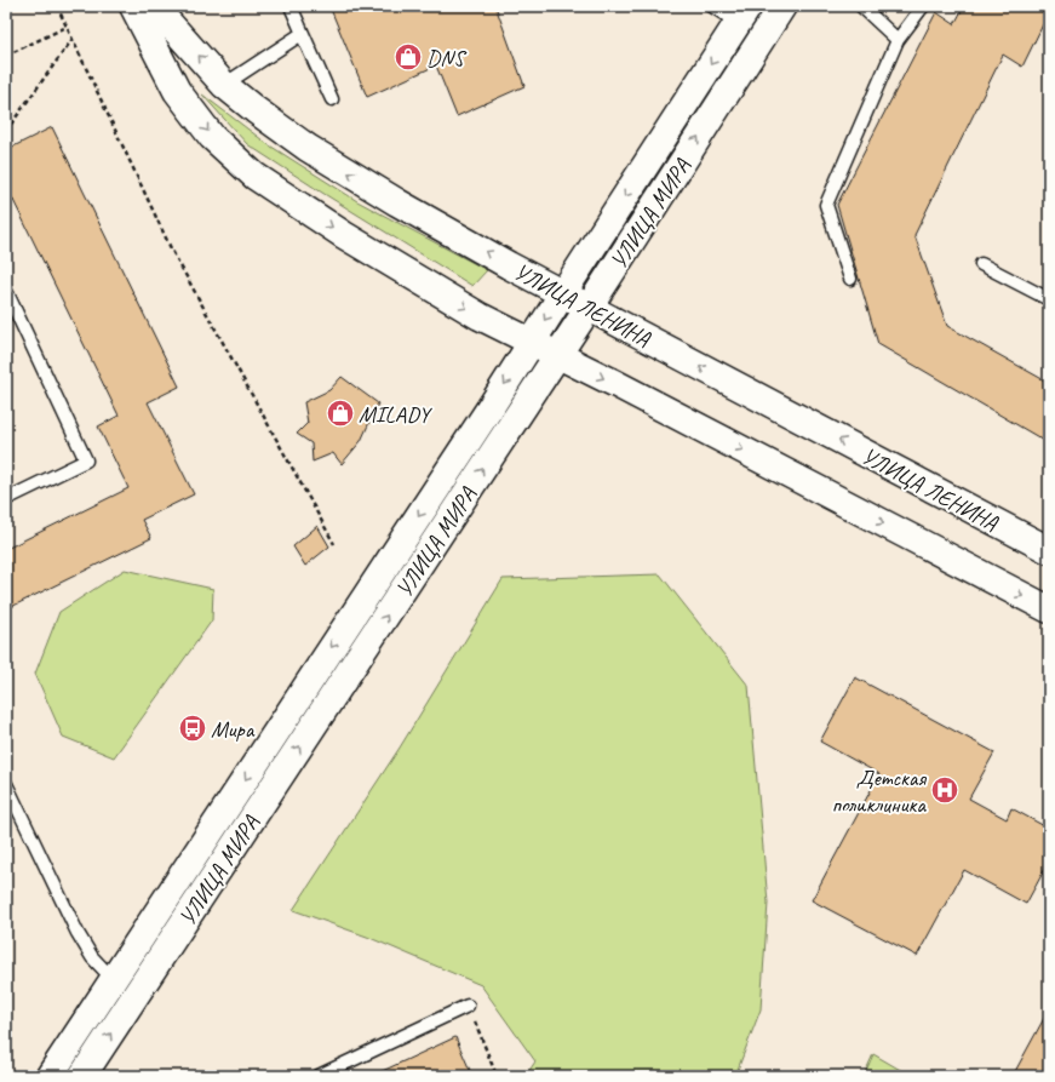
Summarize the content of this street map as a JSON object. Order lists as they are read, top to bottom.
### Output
{
  "streets": {
    "main road": ["УЛИЦА МИРА", "УЛИЦА ЛЕНИНА"]
  },
  "crossings": [
    ["УЛИЦА МИРА", "УЛИЦА ЛЕНИНА"]
  ],
  "places": {
    "shop": ["DNS", "МILADY"],
    "bus stop": ["Мира"],
    "hospital": ["Детская поликлиника"]
  }
}
